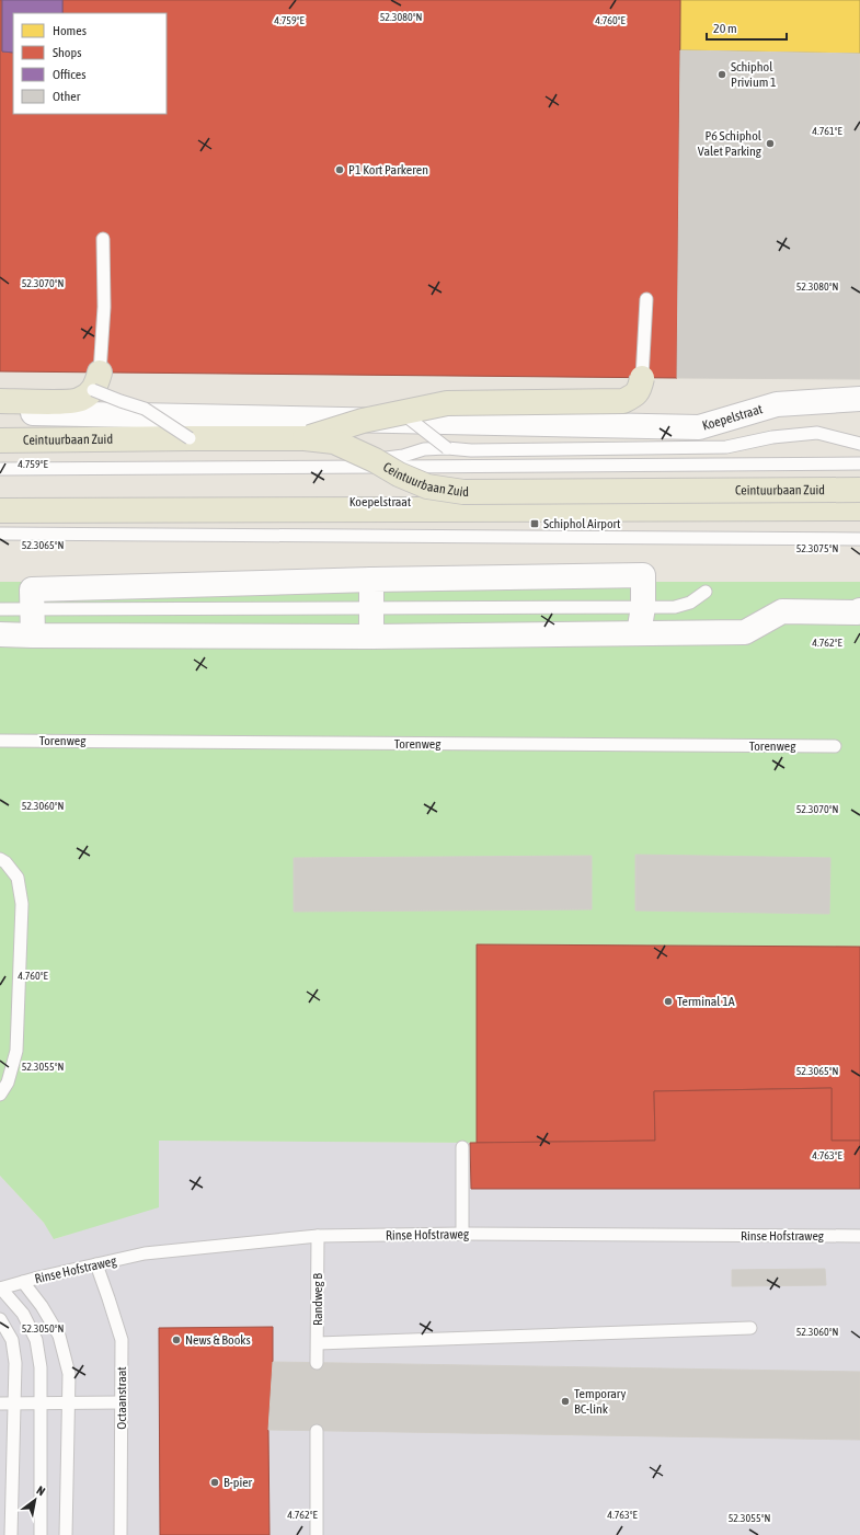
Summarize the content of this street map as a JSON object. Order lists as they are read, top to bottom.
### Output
{
  "streets": {
    "main road": ["Ceintuurbaan Zuid"],
    "street": ["Koepelstraat"],
    "lane": [
      "Torenweg",
      "Rinse Hofstraweg",
      "Randweg B",
      "Octaanstraat"
    ]
  },
  "crossings": [
    ["Rinse Hofstraweg", "Randweg B"],
    ["Rinse Hofstraweg", "Octaanstraat"]
  ],
  "places": {
    "other": [
      "Schiphol Privium 1",
      "P6 Schiphol Valet Parking",
      "P1 Kort Parkeren",
      "Terminal 1A",
      "News & Books",
      "Temporary BC-link",
      "B-pier"
    ],
    "transit": ["Schiphol Airport"]
  },
  "legend": [
    "Homes",
    "Shops",
    "Offices",
    "Other"
  ],
  "scale_bar": "20 m",
  "north": "top right",
  "coordinates": [
    "52.3080°N",
    "4.759°E",
    "4.760°E",
    "4.761°E",
    "52.3070°N",
    "52.3065°N",
    "52.3075°N",
    "4.762°E",
    "52.3060°N",
    "52.3055°N",
    "4.763°E",
    "52.3050°N"
  ]
}
